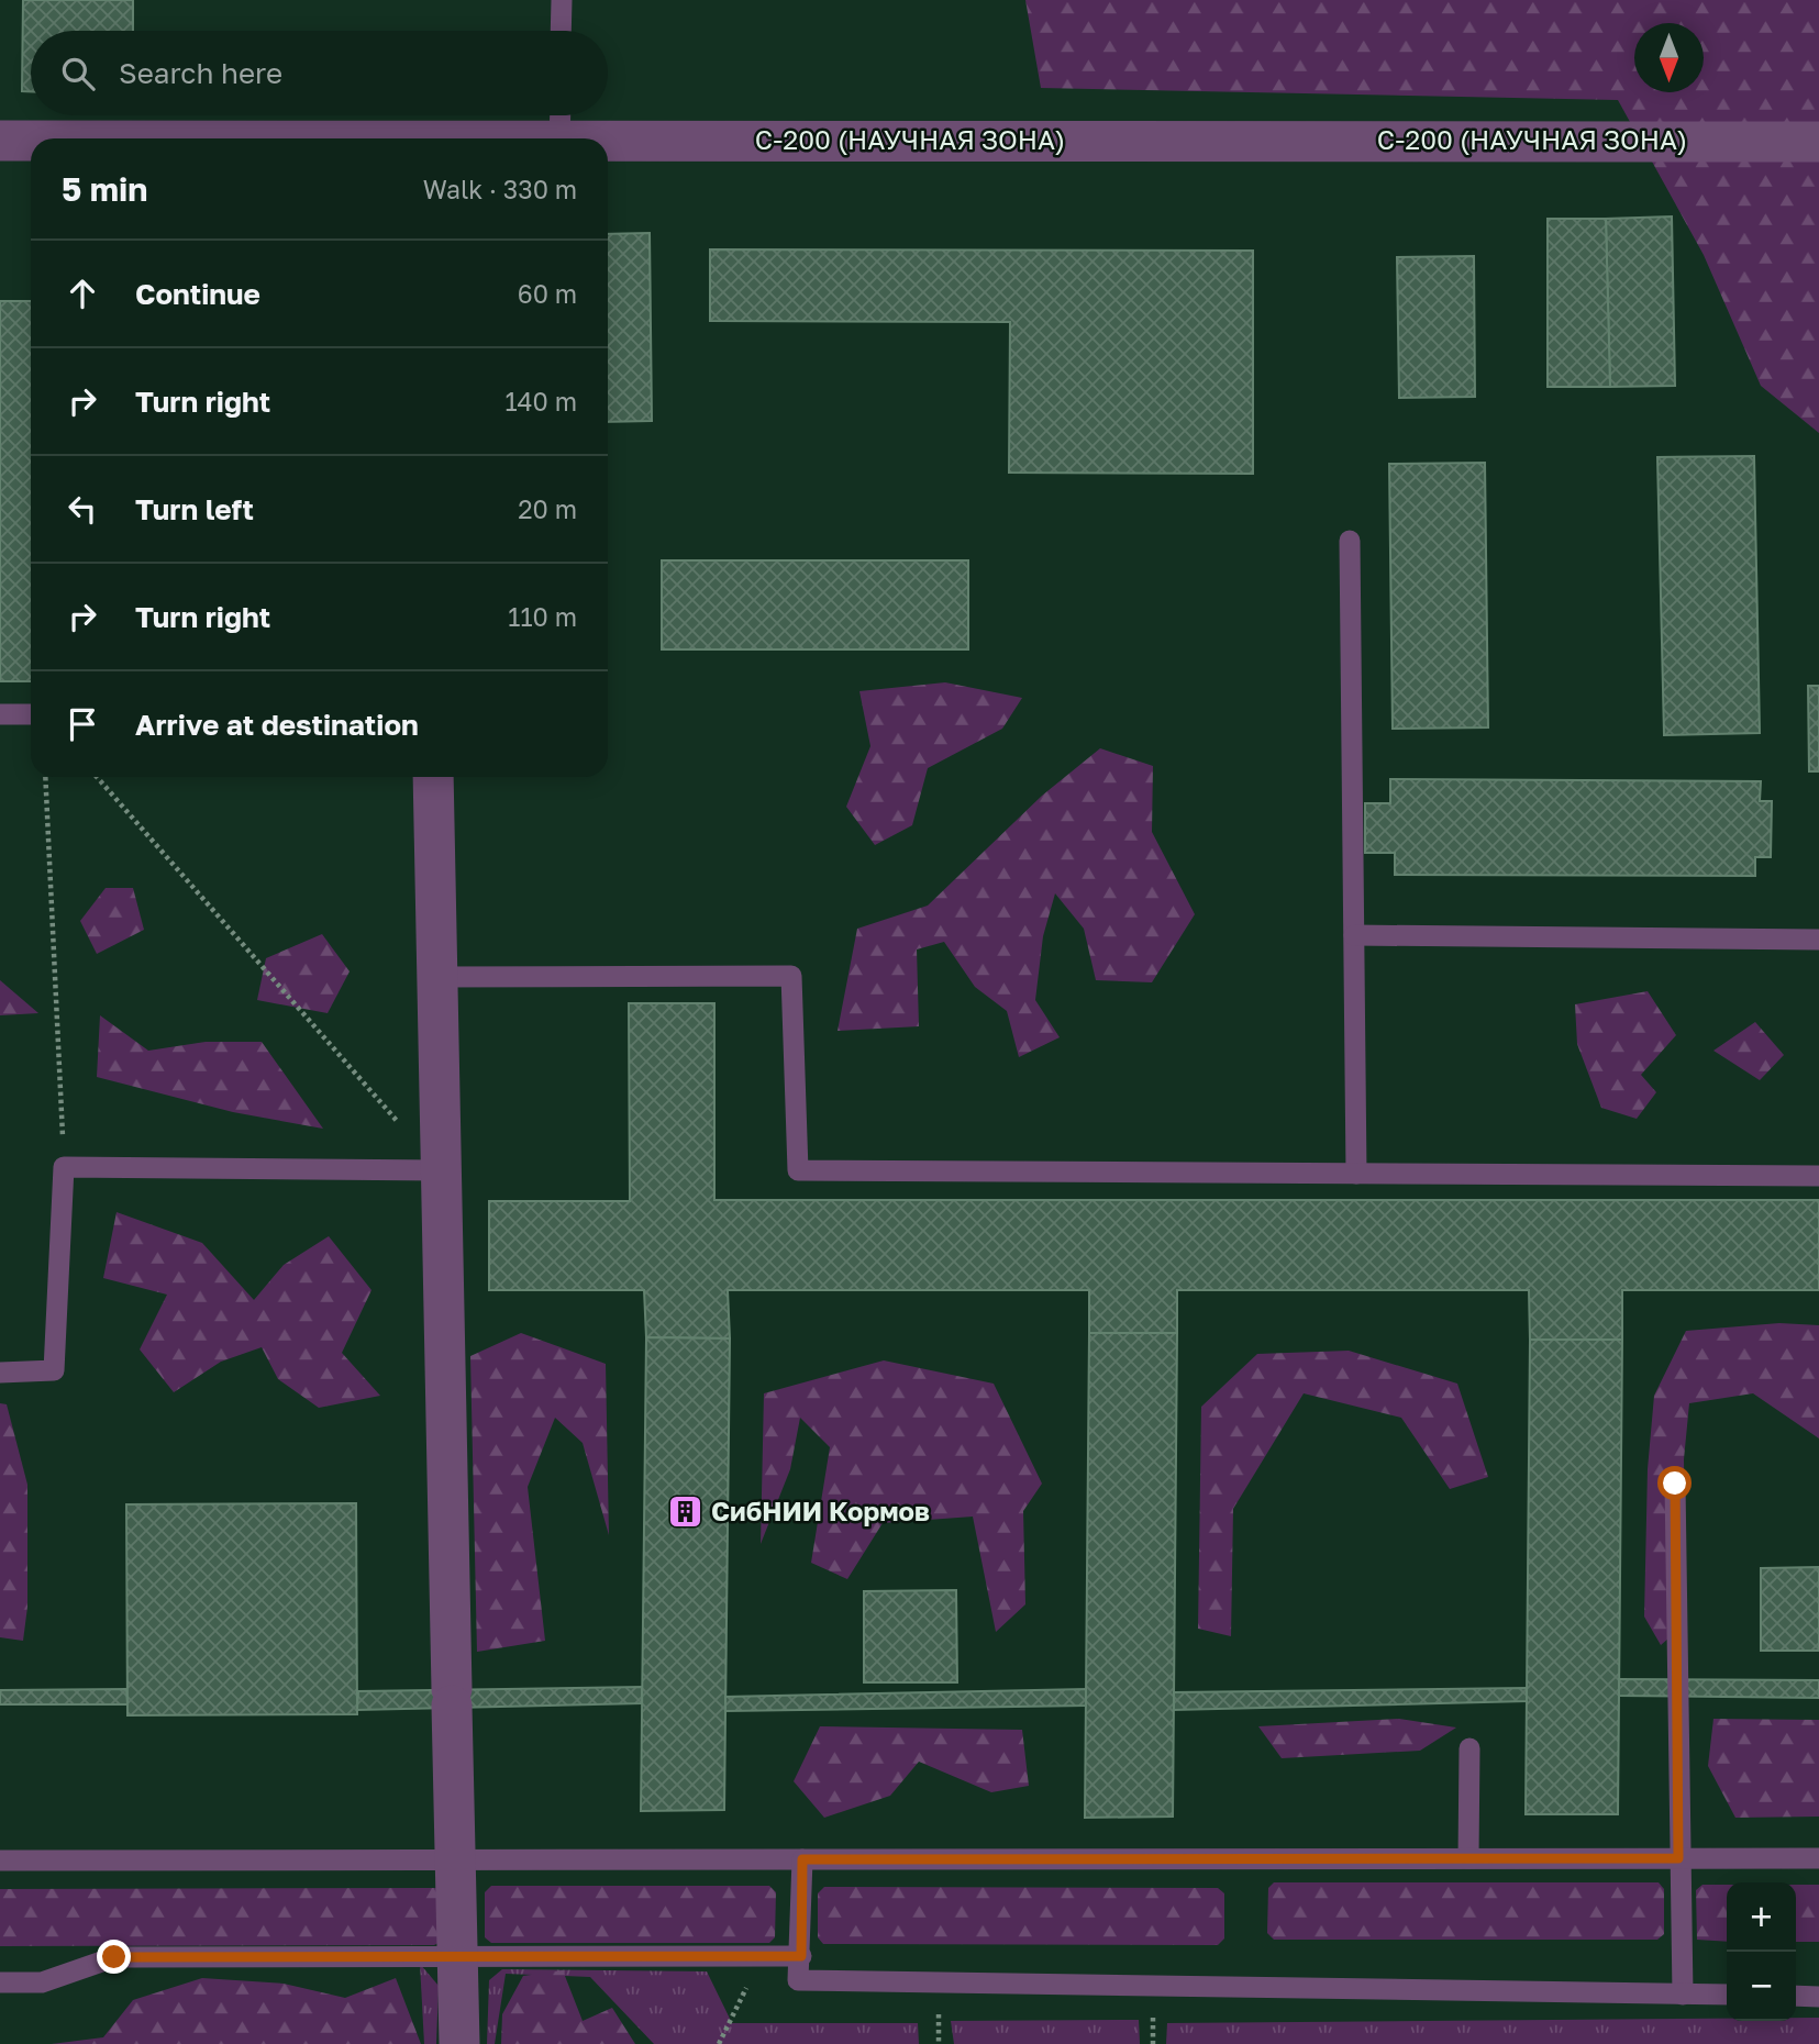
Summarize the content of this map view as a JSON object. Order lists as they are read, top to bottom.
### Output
{
  "streets": {
    "street": ["С-200 (НАУЧНАЯ ЗОНА)"]
  },
  "places": {
    "building": ["СибНИИ Кормов"]
  },
  "north": "bottom",
  "page": {
    "search": "Search here",
    "heading": ["5 min", "Walk · 330 m"],
    "list": [
      ["Continue", "60 m"],
      ["Turn right", "140 m"],
      ["Turn left", "20 m"],
      ["Turn right", "110 m"],
      "Arrive at destination"
    ],
    "map_buttons": ["+", "−"]
  }
}
